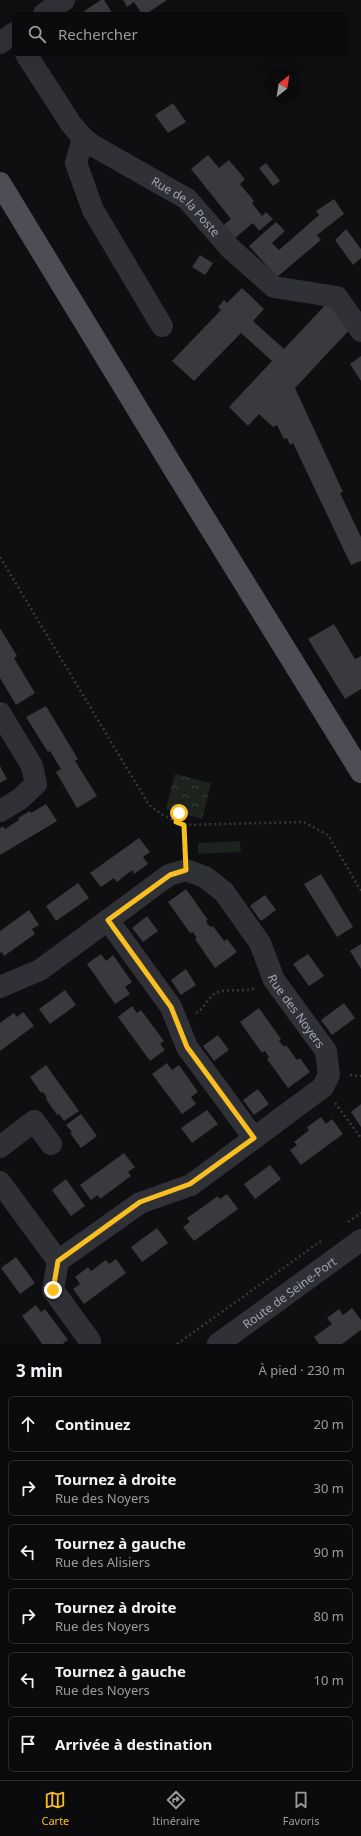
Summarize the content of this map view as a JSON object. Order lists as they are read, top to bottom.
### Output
{
  "streets": {
    "street": ["Rue de la Poste", "Rue des Noyers", "Route de Seine-Port"]
  },
  "north": "top right",
  "page": {
    "search": "Rechercher",
    "heading": ["3 min", "À pied · 230 m"],
    "list": [
      ["Continuez", "20 m"],
      ["Tournez à droite", "Rue des Noyers", "30 m"],
      ["Tournez à gauche", "Rue des Alisiers", "90 m"],
      ["Tournez à droite", "Rue des Noyers", "80 m"],
      ["Tournez à gauche", "Rue des Noyers", "10 m"],
      "Arrivée à destination"
    ],
    "nav": ["Carte", "Itinéraire", "Favoris"]
  }
}
